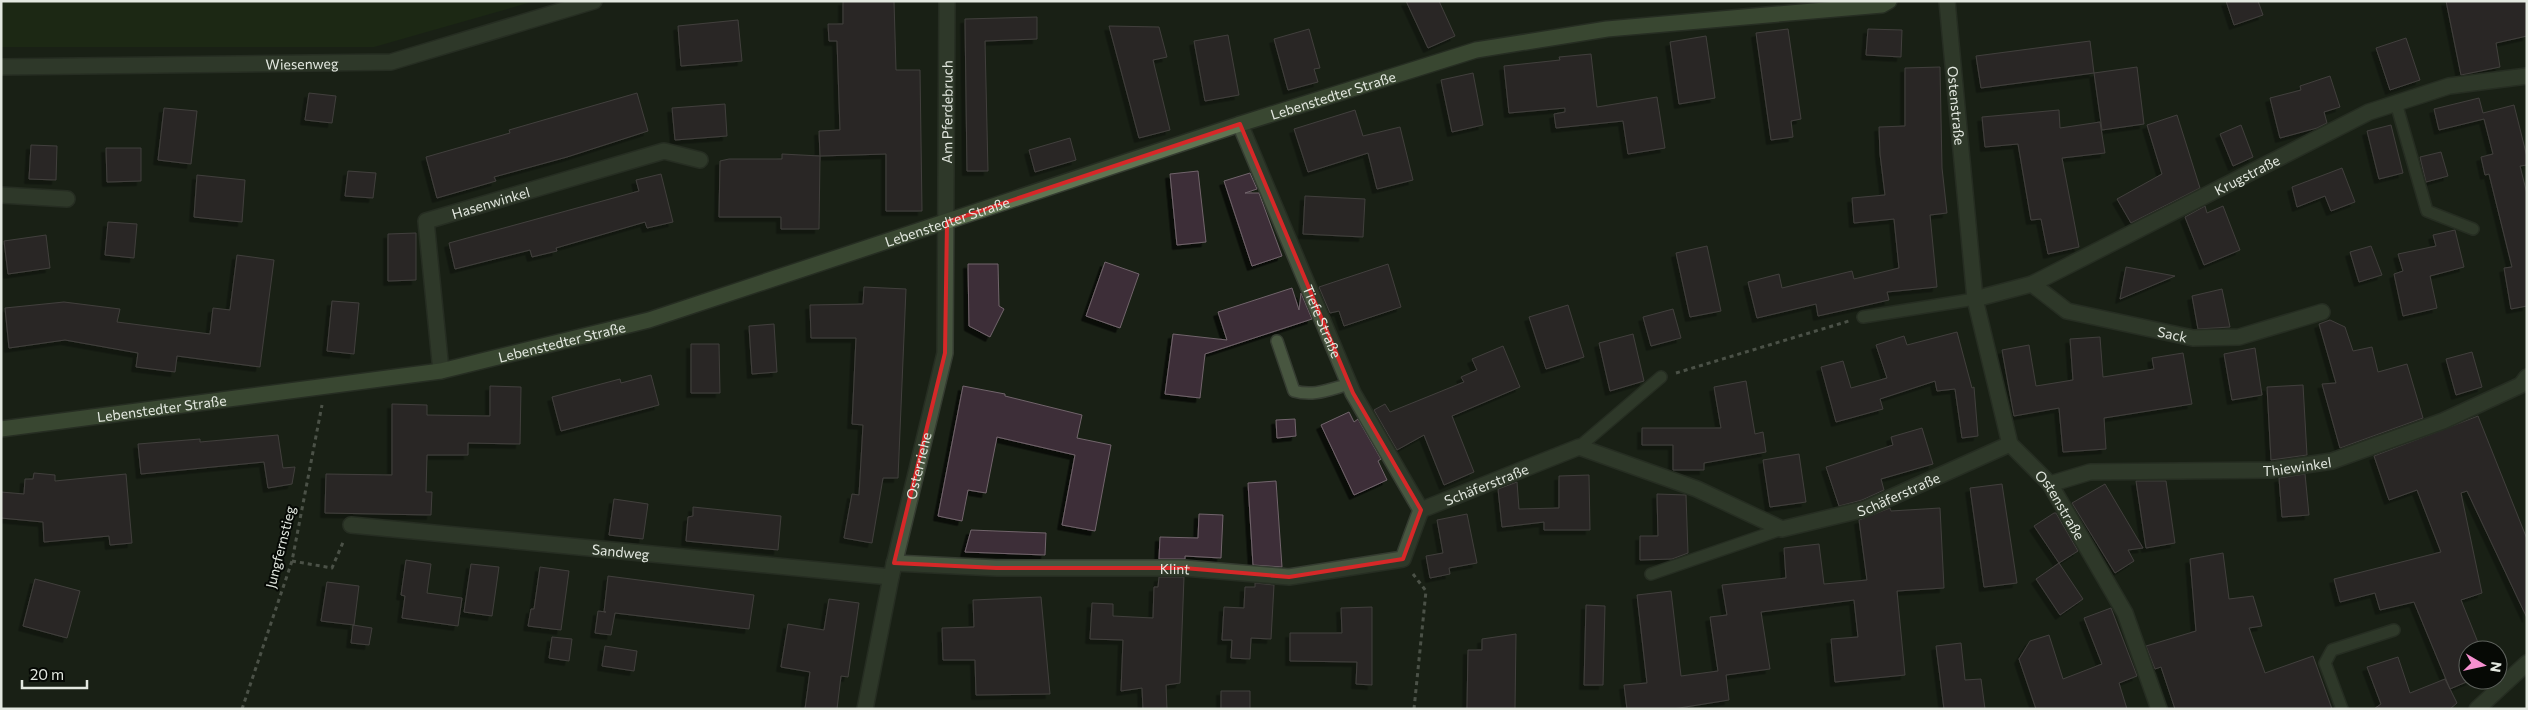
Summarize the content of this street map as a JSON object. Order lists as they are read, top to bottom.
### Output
{
  "streets": {
    "street": [
      "Wiesenweg",
      "Lebenstedter Straße",
      "Ostenstraße",
      "Am Pferdebruch",
      "Krugstraße",
      "Hasenwinkel",
      "Tiefe Straße",
      "Sack",
      "Thiewinkel",
      "Osterriehe",
      "Schäferstraße",
      "Sandweg",
      "Klint"
    ],
    "path": ["Jungfernstieg"]
  },
  "crossings": [
    ["Lebenstedter Straße", "Am Pferdebruch"],
    ["Lebenstedter Straße", "Hasenwinkel"],
    ["Lebenstedter Straße", "Tiefe Straße"],
    ["Lebenstedter Straße", "Osterriehe"],
    ["Lebenstedter Straße", "Jungfernstieg"],
    ["Ostenstraße", "Krugstraße"],
    ["Ostenstraße", "Thiewinkel"],
    ["Ostenstraße", "Schäferstraße"],
    ["Am Pferdebruch", "Osterriehe"],
    ["Krugstraße", "Sack"],
    ["Tiefe Straße", "Schäferstraße"],
    ["Osterriehe", "Sandweg"],
    ["Osterriehe", "Klint"],
    ["Sandweg", "Klint"]
  ],
  "scale_bar": "20 m",
  "north": "right"
}
